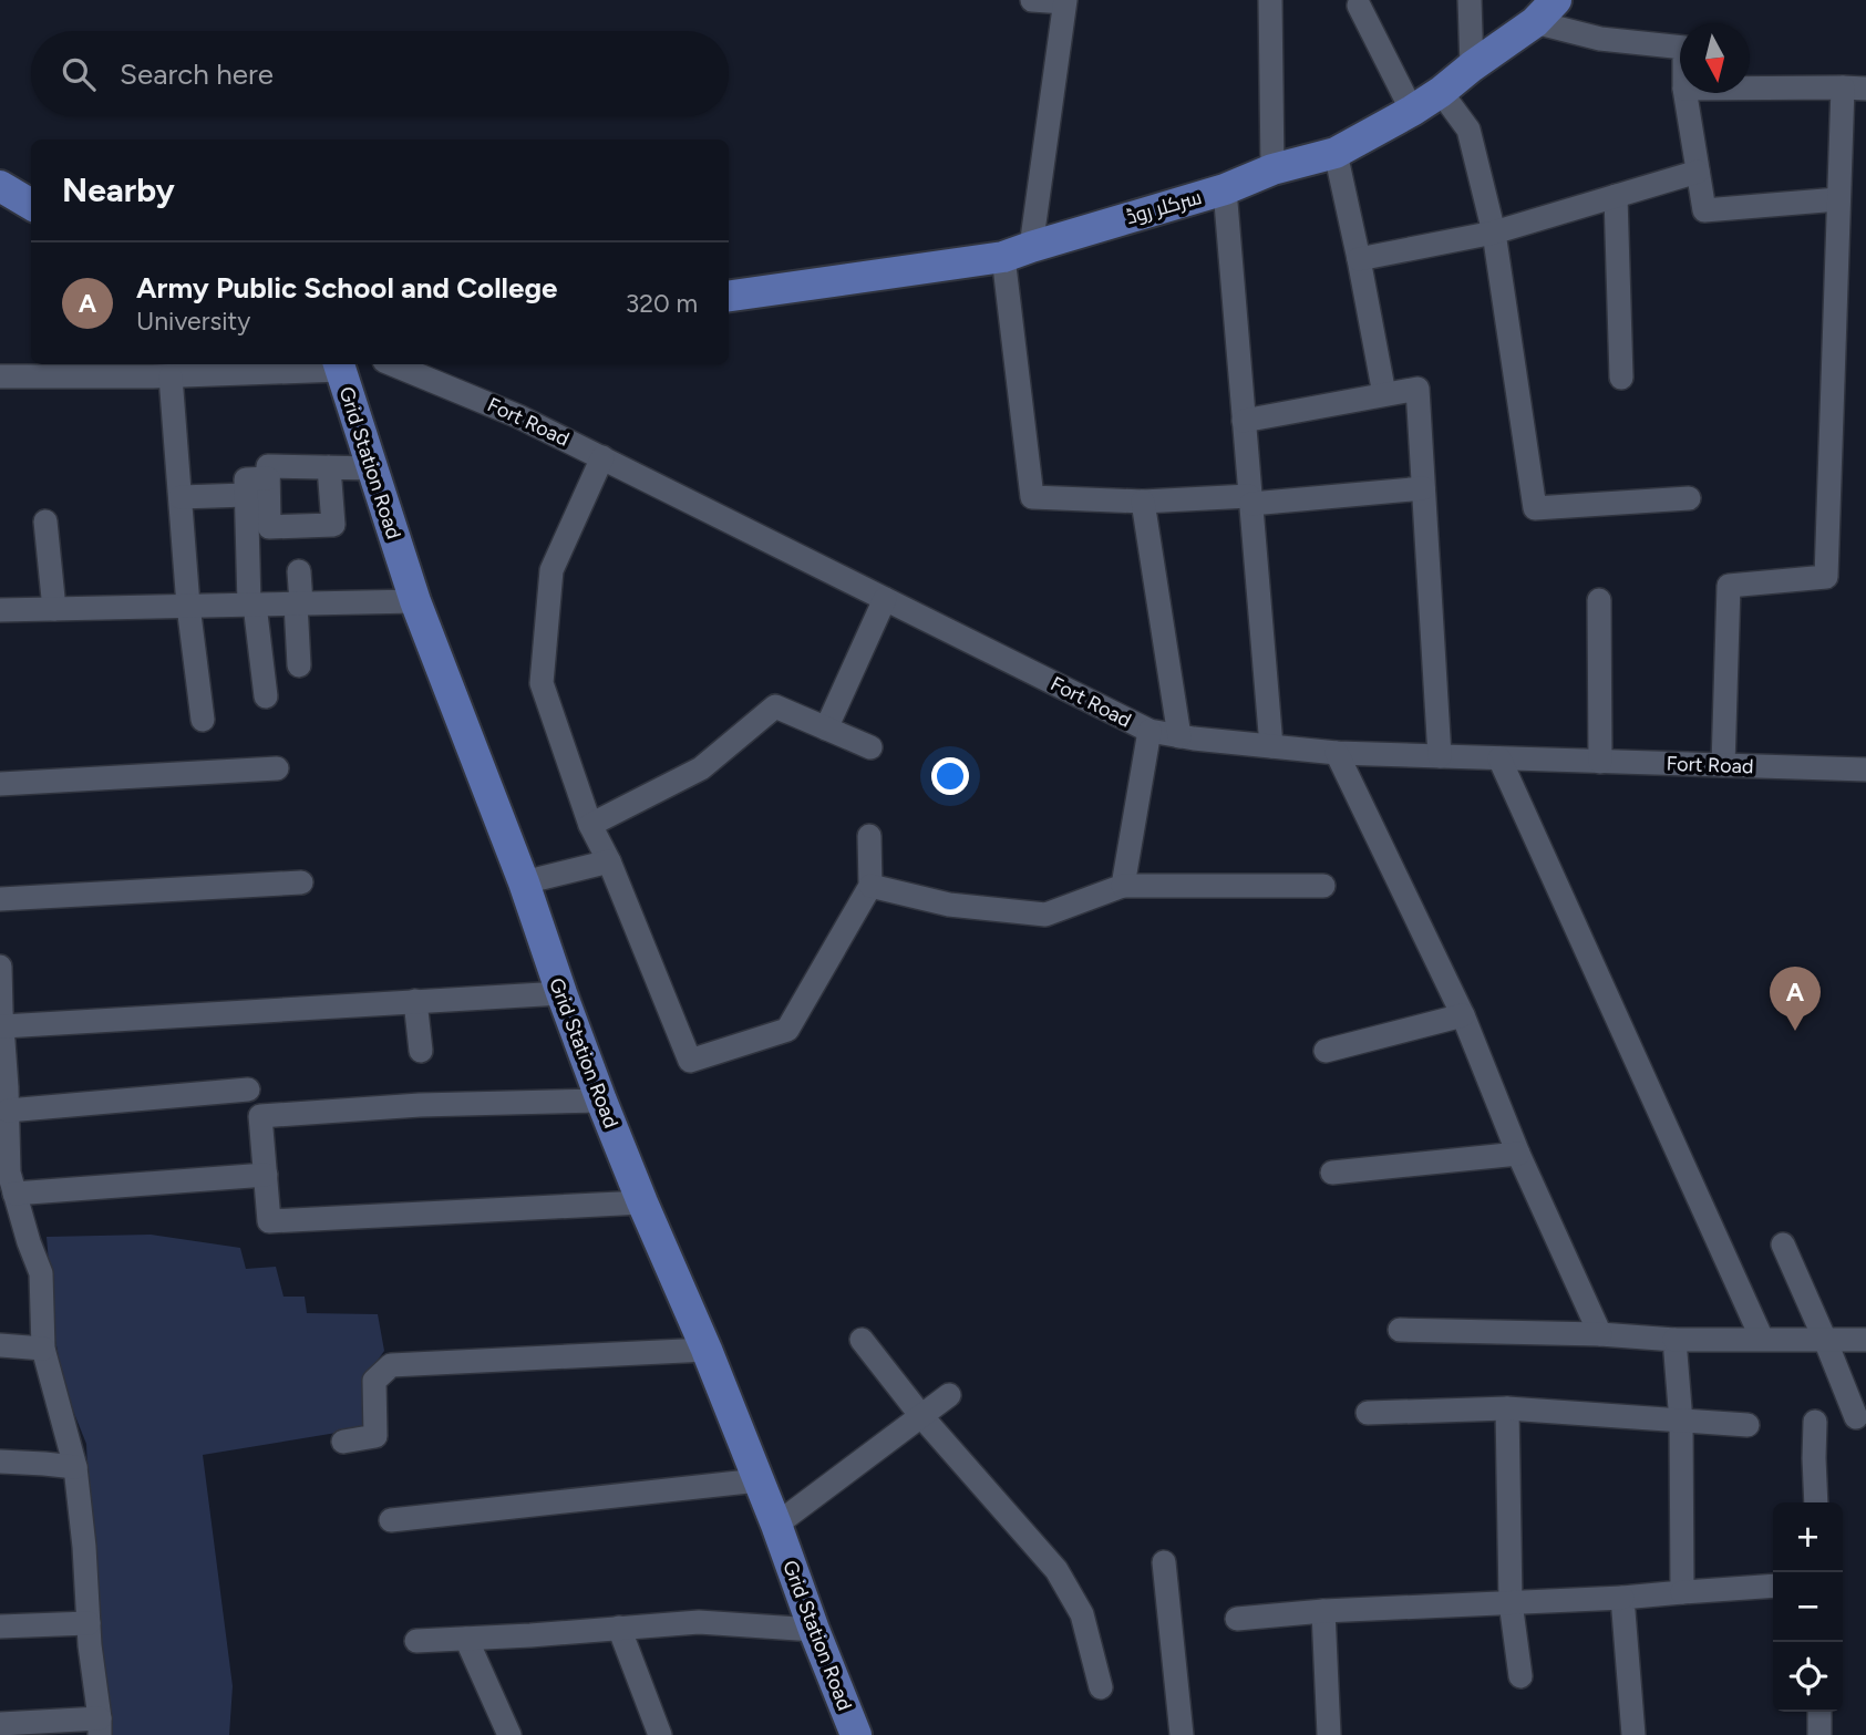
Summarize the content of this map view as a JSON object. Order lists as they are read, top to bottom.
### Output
{
  "streets": {
    "main road": ["سرکلر روڈ", "Grid Station Road"],
    "street": ["Fort Road"]
  },
  "north": "bottom",
  "page": {
    "search": "Search here",
    "heading": "Nearby",
    "list": [
      {
        "mark": "A",
        "name": "Army Public School and College",
        "note": "University",
        "value": "320 m"
      }
    ],
    "pins": "A",
    "map_buttons": ["+", "−"]
  }
}
